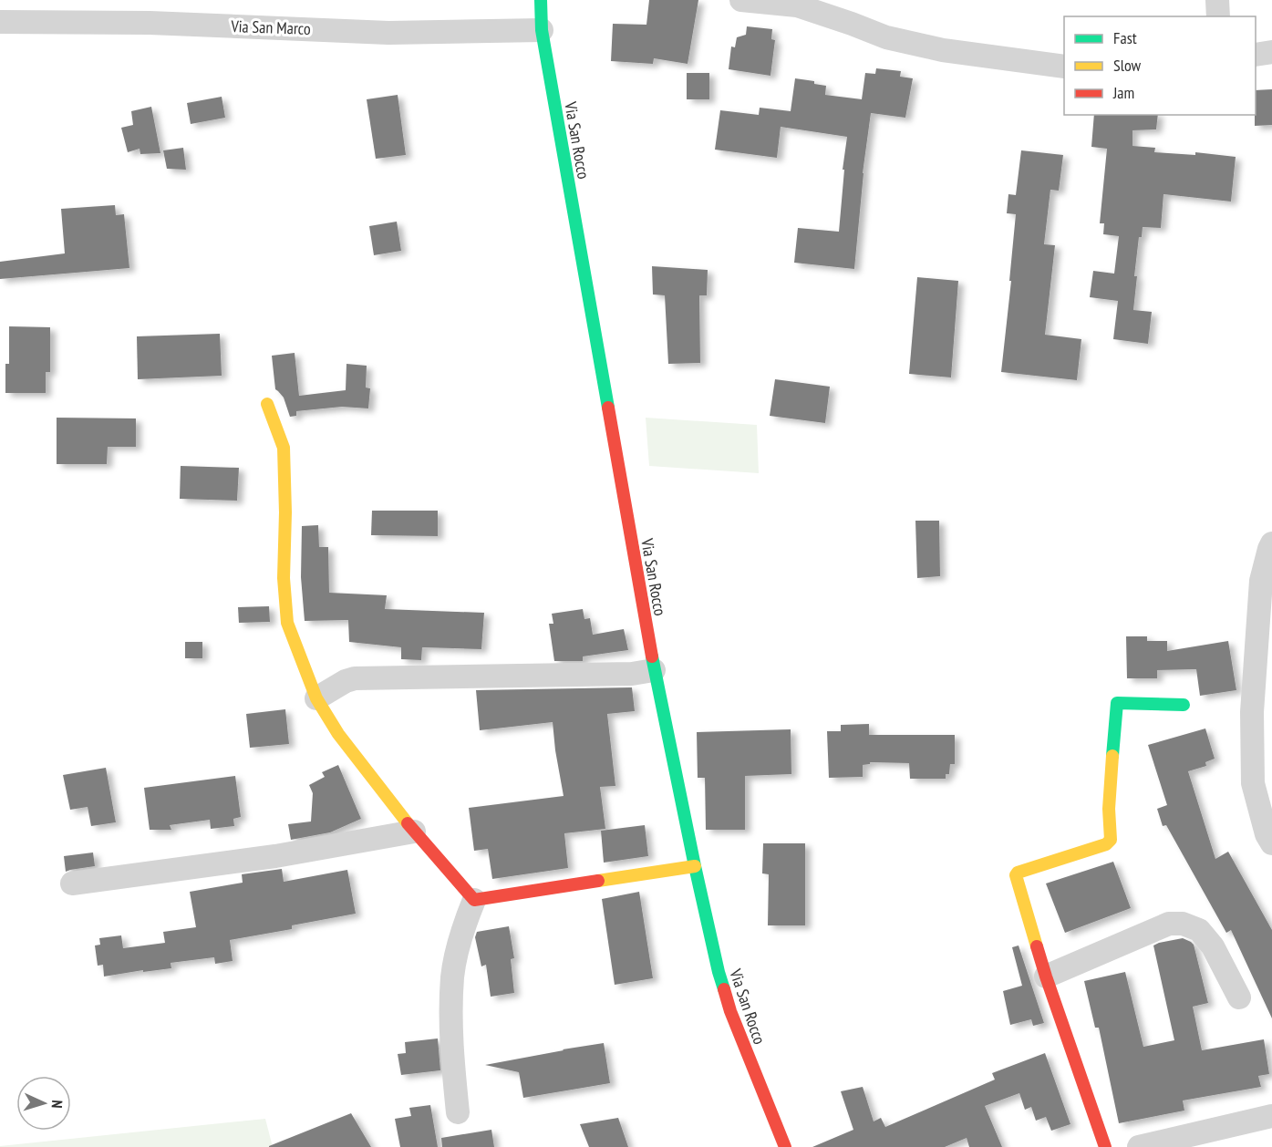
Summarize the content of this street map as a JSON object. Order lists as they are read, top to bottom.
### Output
{
  "streets": {
    "street": ["Via San Marco", "Via San Rocco"]
  },
  "crossings": [
    ["Via San Marco", "Via San Rocco"]
  ],
  "legend": ["Fast", "Slow", "Jam"],
  "north": "right"
}
